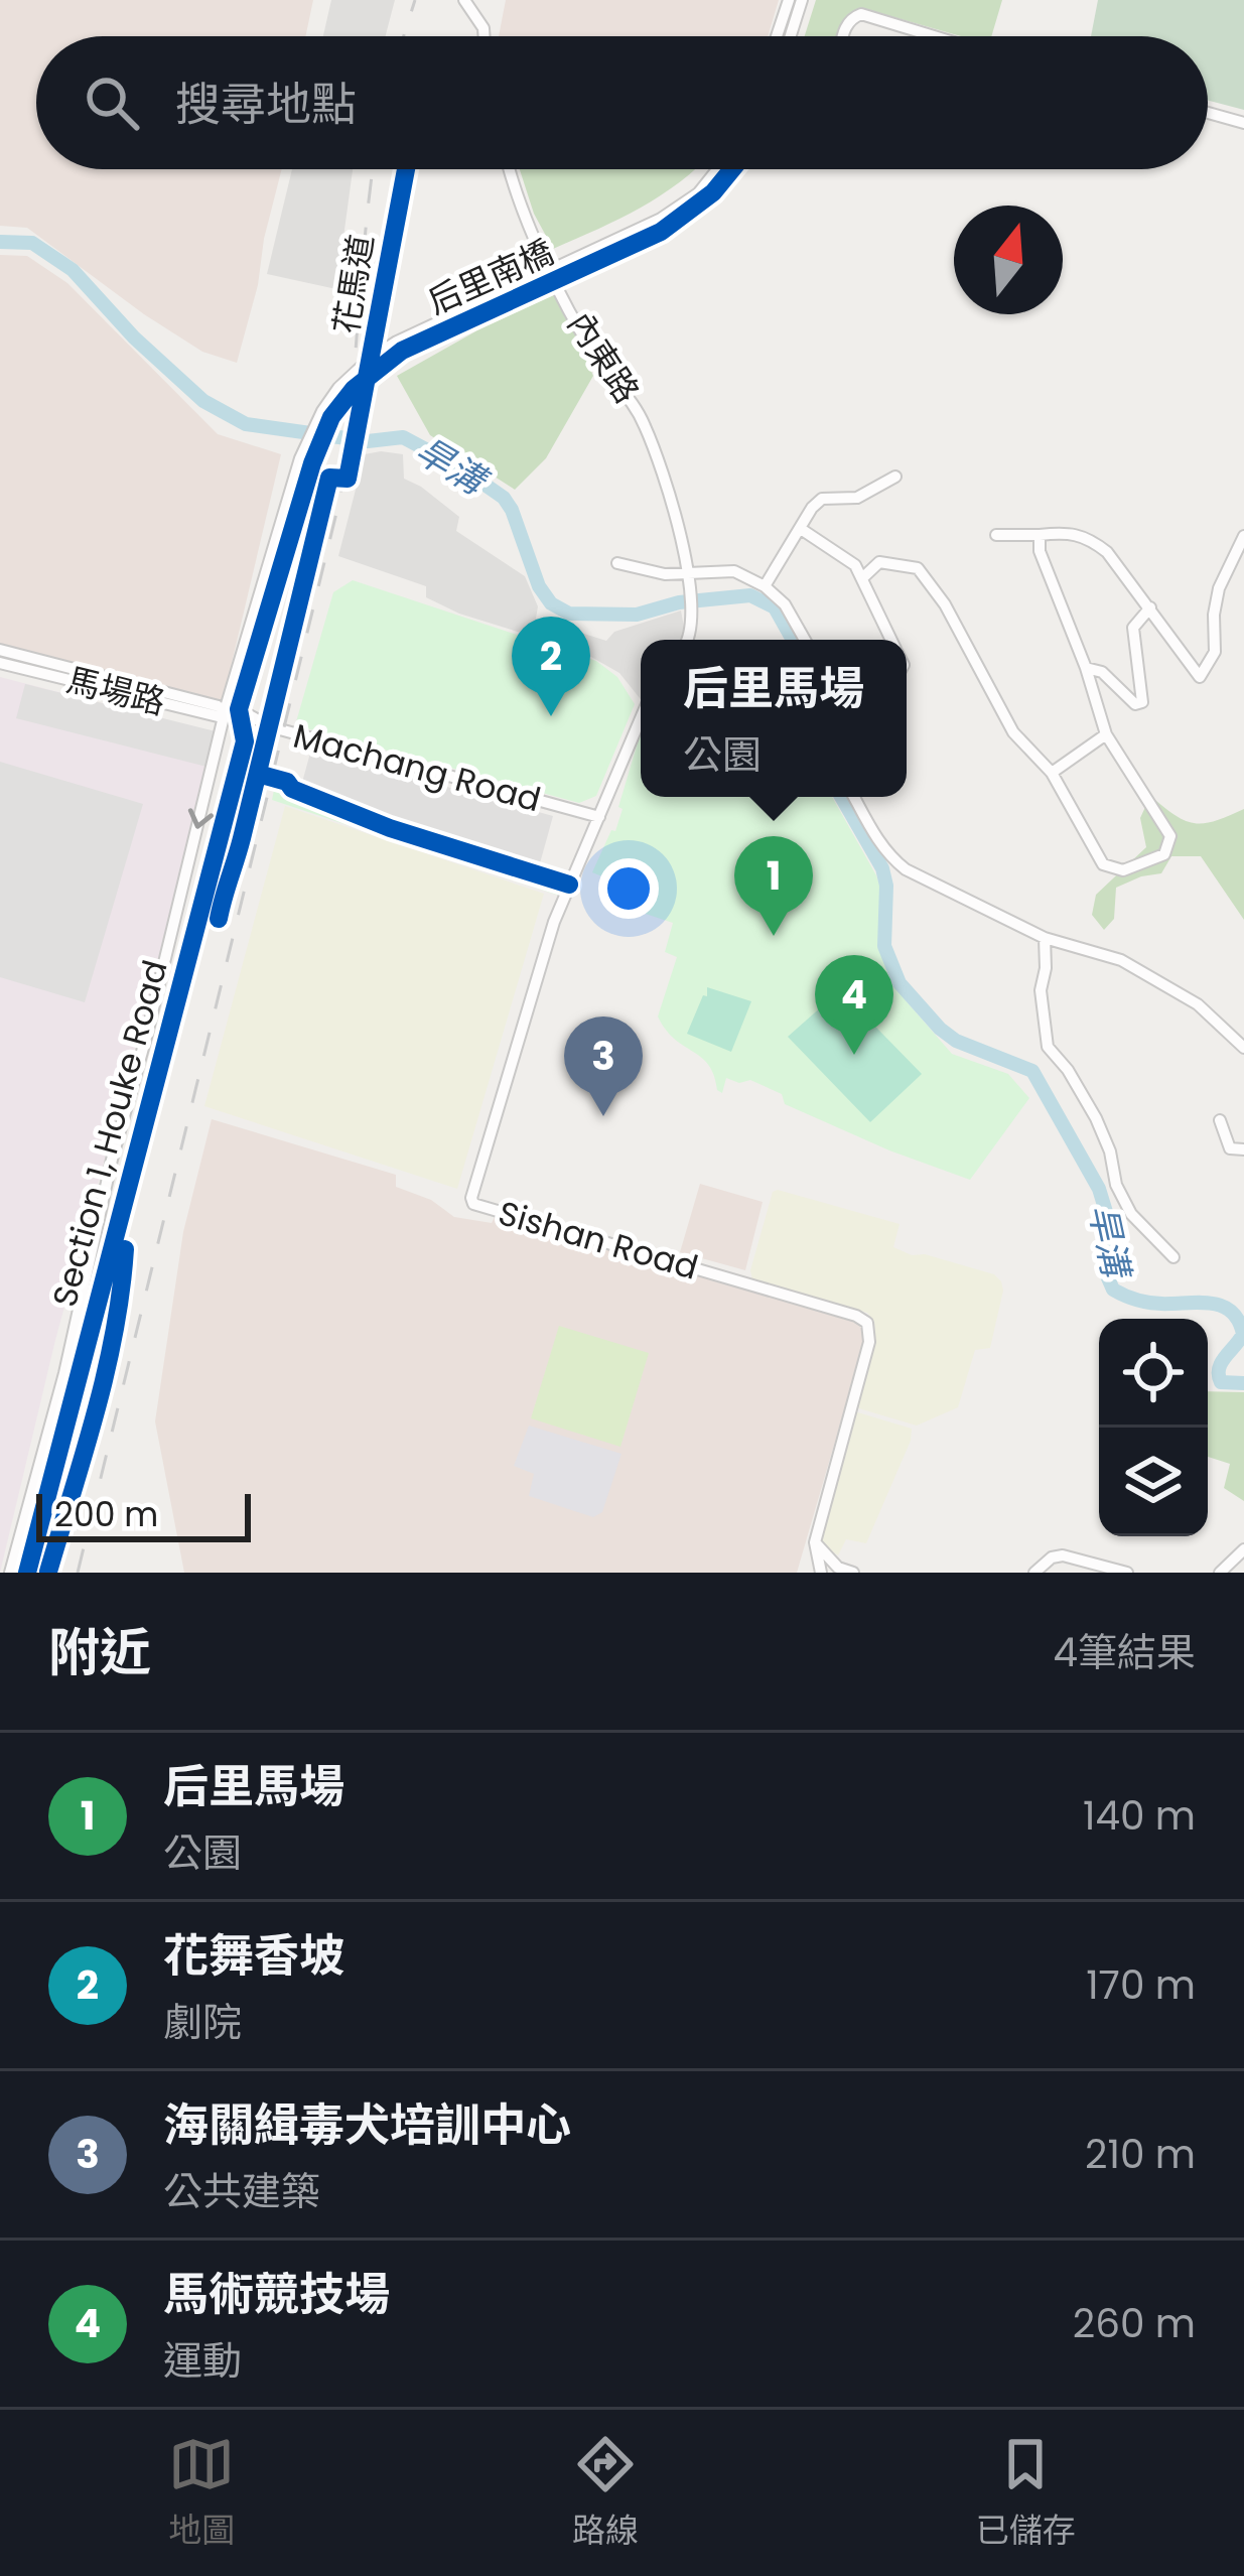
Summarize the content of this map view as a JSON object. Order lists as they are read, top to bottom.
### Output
{
  "streets": {
    "street": [
      "后里南橋",
      "內東路",
      "馬場路",
      "Machang Road",
      "Section 1, Houke Road",
      "Sishan Road"
    ],
    "cycle path": ["花馬道"]
  },
  "crossings": [
    ["后里南橋", "馬場路"],
    ["后里南橋", "Machang Road"],
    ["后里南橋", "Section 1, Houke Road"],
    ["馬場路", "Machang Road"],
    ["馬場路", "Section 1, Houke Road"],
    ["Machang Road", "Section 1, Houke Road"],
    ["Machang Road", "Sishan Road"]
  ],
  "water": ["旱溝"],
  "scale_bar": "200 m",
  "north": "top",
  "page": {
    "search": "搜尋地點",
    "pins": [
      "2",
      "1",
      "4",
      "3"
    ],
    "popup": ["后里馬場", "公園"],
    "scale": "200 m",
    "heading": ["附近", "4筆結果"],
    "list": [
      {
        "mark": "1",
        "name": "后里馬場",
        "note": "公園",
        "value": "140 m"
      },
      {
        "mark": "2",
        "name": "花舞香坡",
        "note": "劇院",
        "value": "170 m"
      },
      {
        "mark": "3",
        "name": "海關緝毒犬培訓中心",
        "note": "公共建築",
        "value": "210 m"
      },
      {
        "mark": "4",
        "name": "馬術競技場",
        "note": "運動",
        "value": "260 m"
      }
    ],
    "nav": ["地圖", "路線", "已儲存"]
  }
}
